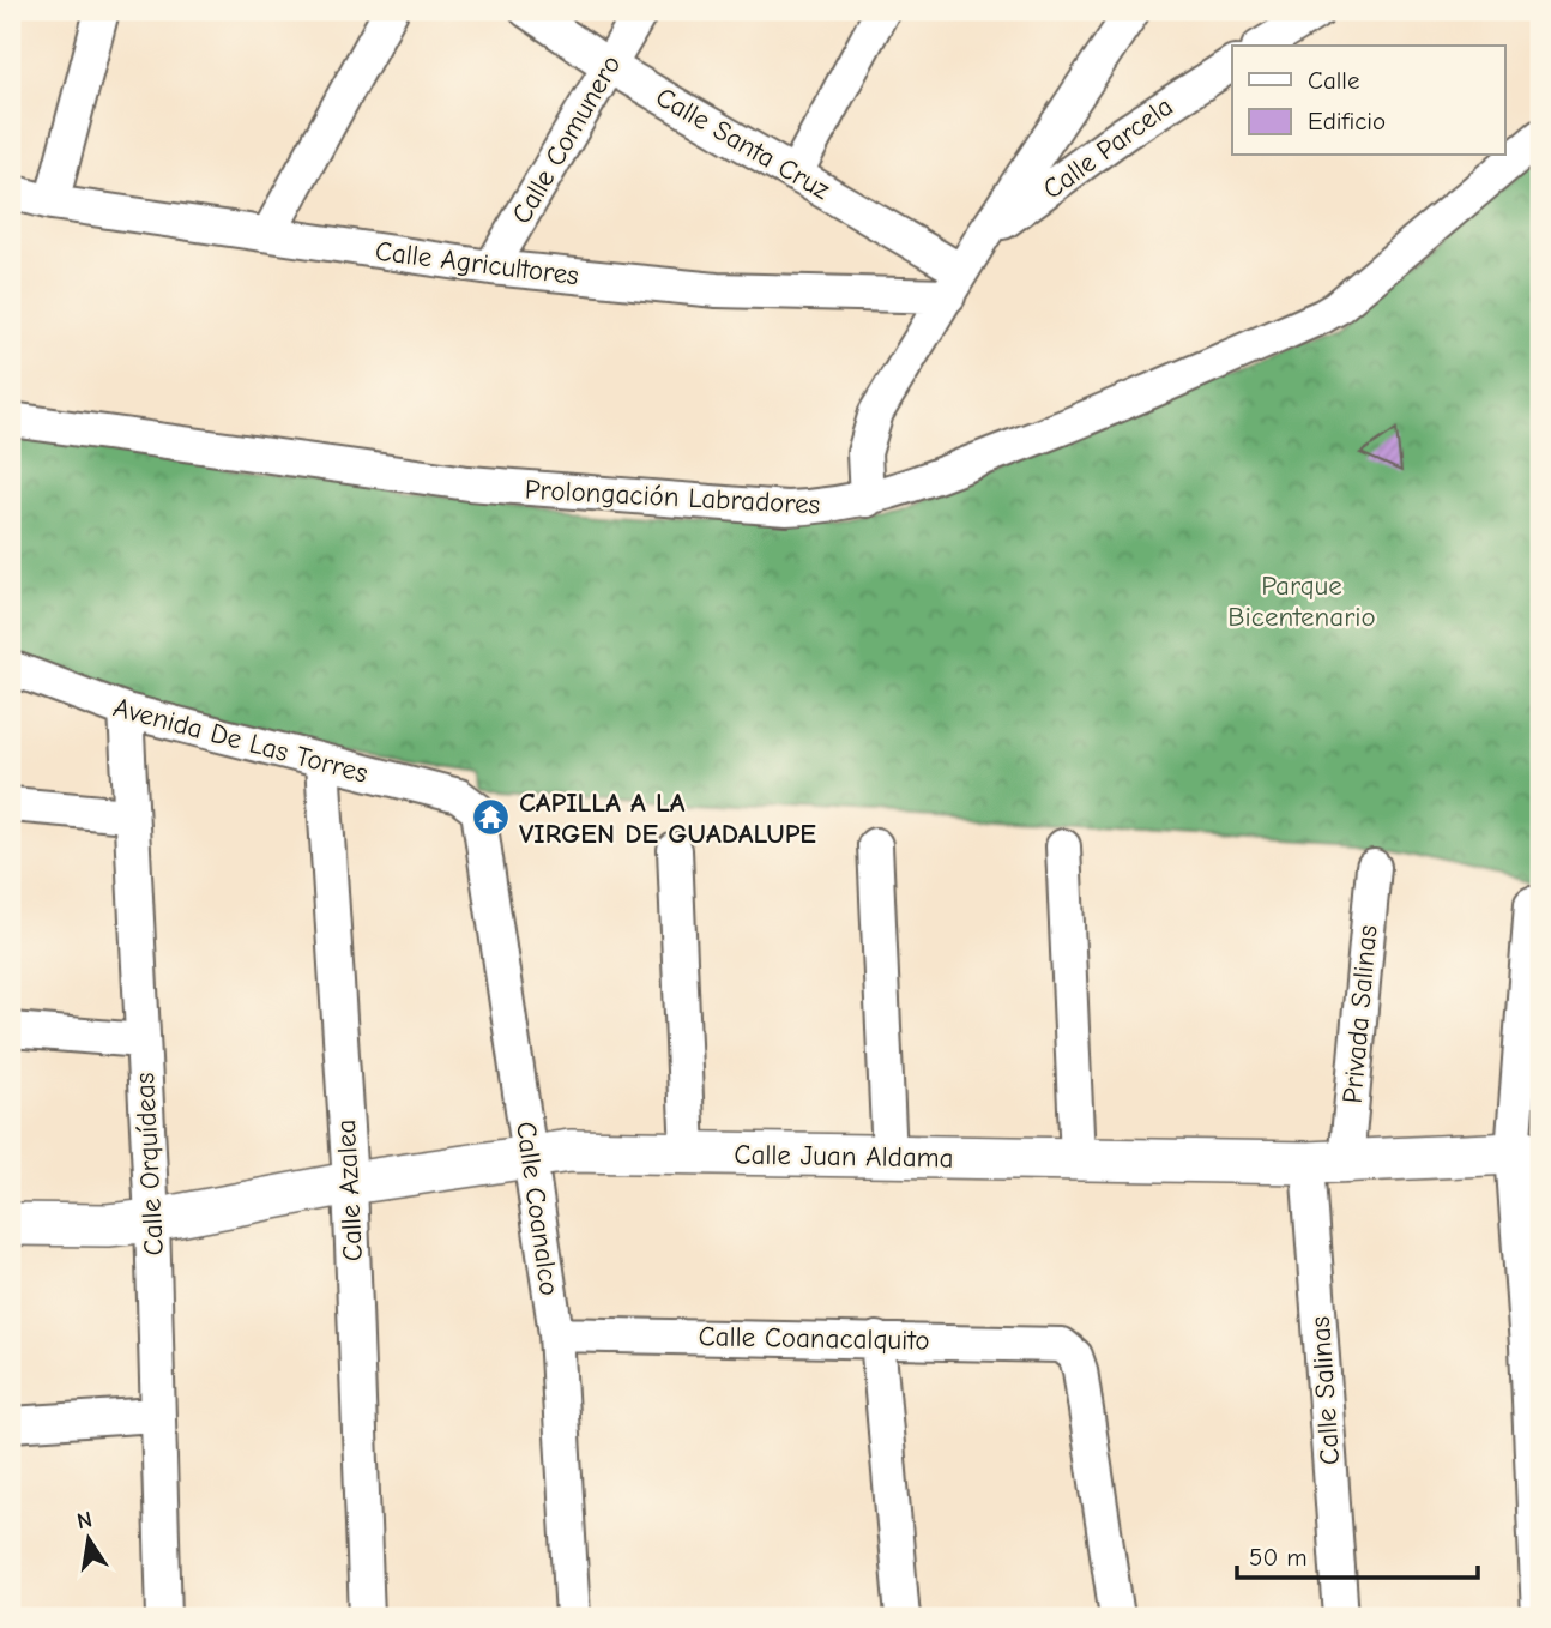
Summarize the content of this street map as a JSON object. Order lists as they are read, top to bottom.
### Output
{
  "streets": {
    "street": [
      "Calle Comunero",
      "Calle Santa Cruz",
      "Calle Parcela",
      "Calle Agricultores",
      "Prolongación Labradores",
      "Avenida De Las Torres",
      "Privada Salinas",
      "Calle Juan Aldama",
      "Calle Orquídeas",
      "Calle Azalea",
      "Calle Coanalco",
      "Calle Coanacalquito",
      "Calle Salinas"
    ]
  },
  "crossings": [
    ["Calle Comunero", "Calle Santa Cruz"],
    ["Calle Comunero", "Calle Agricultores"],
    ["Calle Santa Cruz", "Calle Agricultores"],
    ["Avenida De Las Torres", "Calle Orquídeas"],
    ["Avenida De Las Torres", "Calle Azalea"],
    ["Avenida De Las Torres", "Calle Coanalco"],
    ["Privada Salinas", "Calle Juan Aldama"],
    ["Privada Salinas", "Calle Salinas"],
    ["Calle Juan Aldama", "Calle Orquídeas"],
    ["Calle Juan Aldama", "Calle Azalea"],
    ["Calle Juan Aldama", "Calle Coanalco"],
    ["Calle Juan Aldama", "Calle Salinas"],
    ["Calle Coanalco", "Calle Coanacalquito"]
  ],
  "parks": ["Parque Bicentenario"],
  "places": {
    "temple": ["CAPILLA A LA VIRGEN DE GUADALUPE"]
  },
  "legend": ["Calle", "Edificio"],
  "scale_bar": "50 m",
  "north": "top"
}
